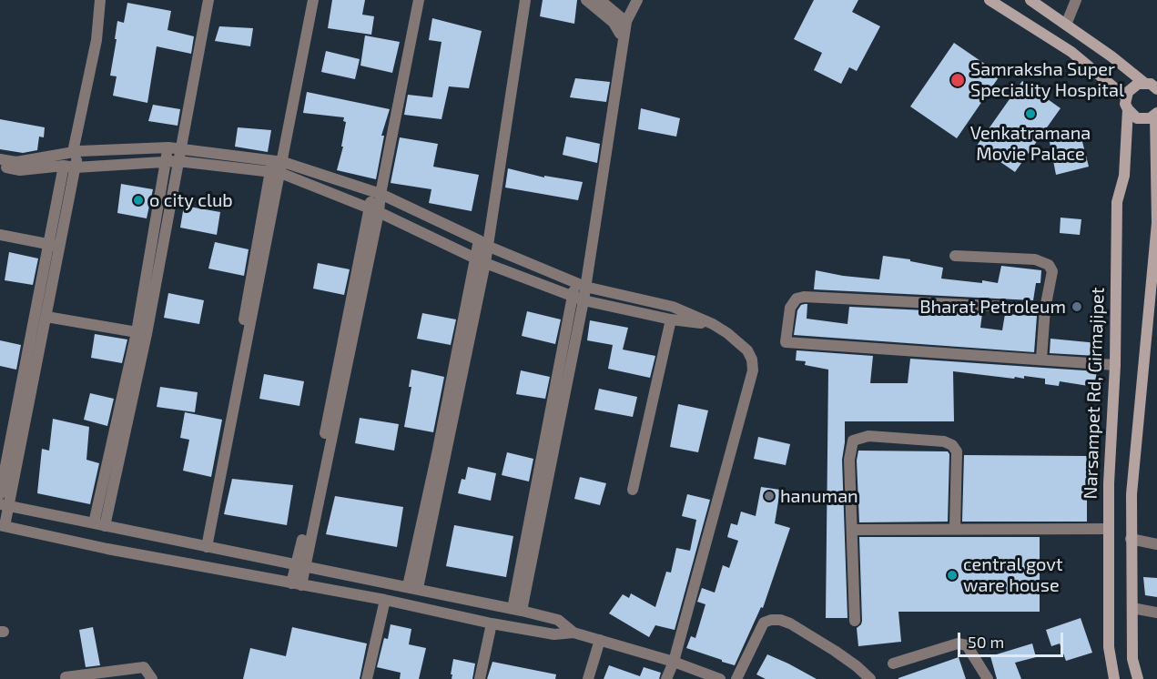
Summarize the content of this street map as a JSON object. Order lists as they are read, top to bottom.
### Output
{
  "streets": {
    "main road": ["Narsampet Rd, Girmajipet"]
  },
  "places": [
    "Samraksha Super Speciality Hospital",
    "Venkatramana Movie Palace",
    "o city club",
    "Bharat Petroleum",
    "hanuman",
    "central govt ware house"
  ],
  "scale_bar": "50 m"
}
